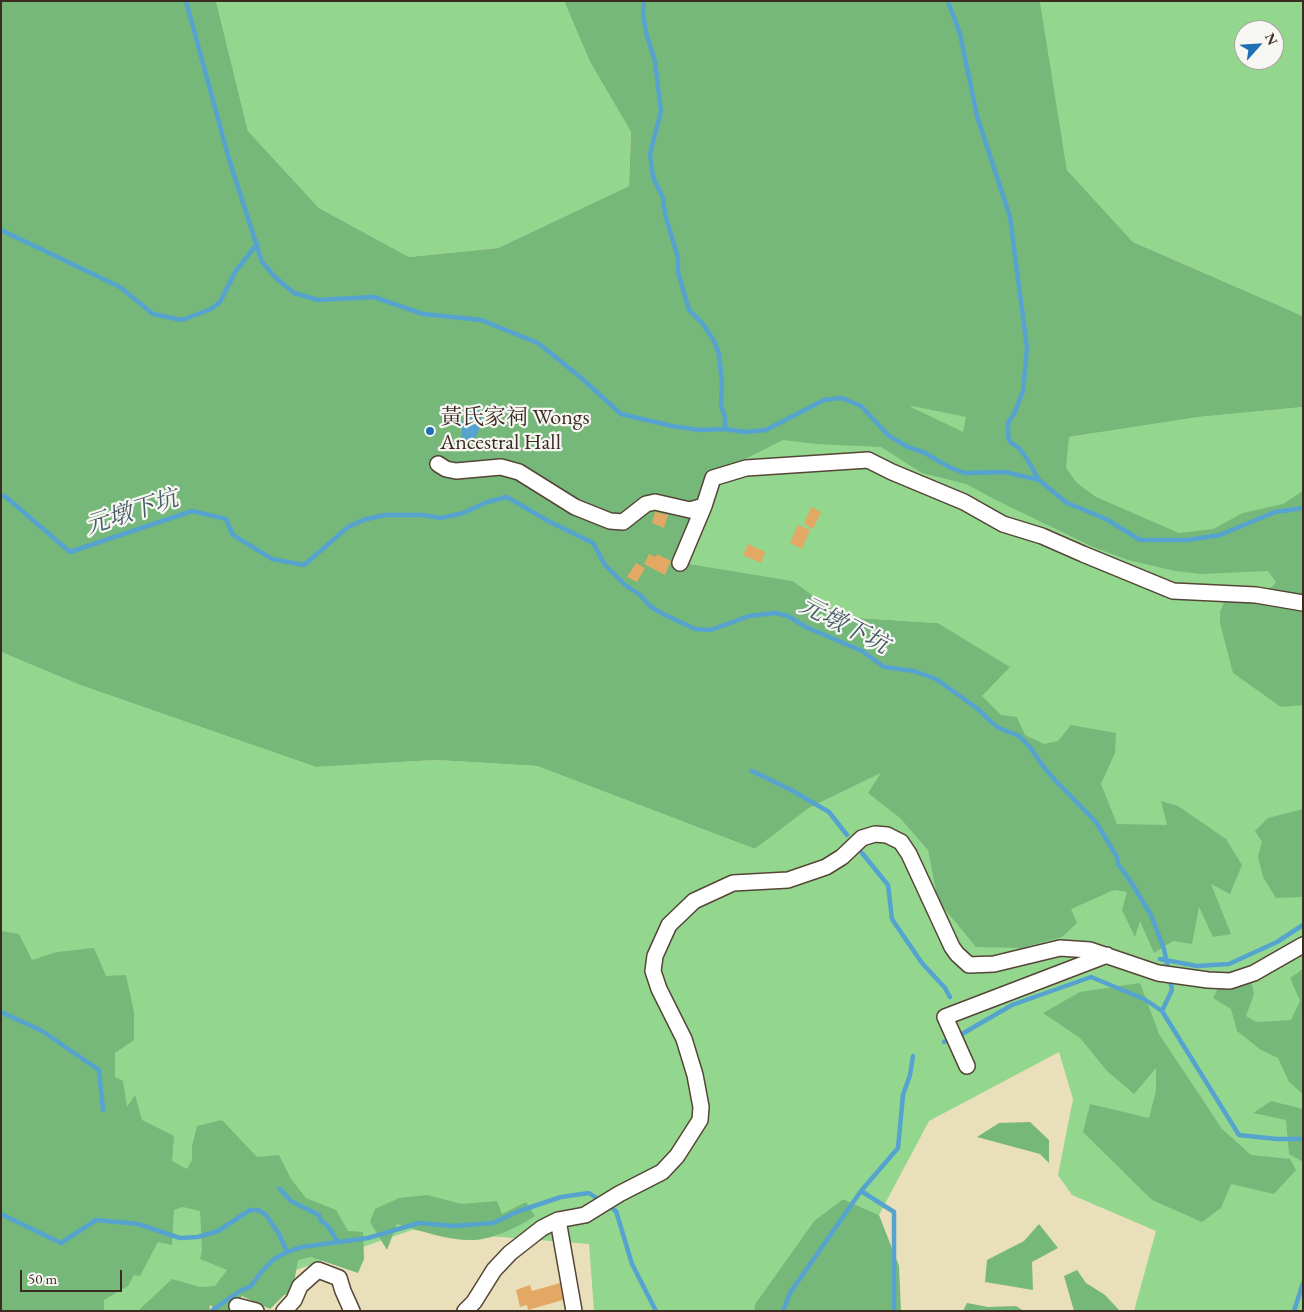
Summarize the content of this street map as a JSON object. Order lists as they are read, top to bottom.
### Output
{
  "water": ["元墩下坑"],
  "places": ["黃氏家祠 Wongs Ancestral Hall"],
  "scale_bar": "50 m",
  "north": "top right"
}
